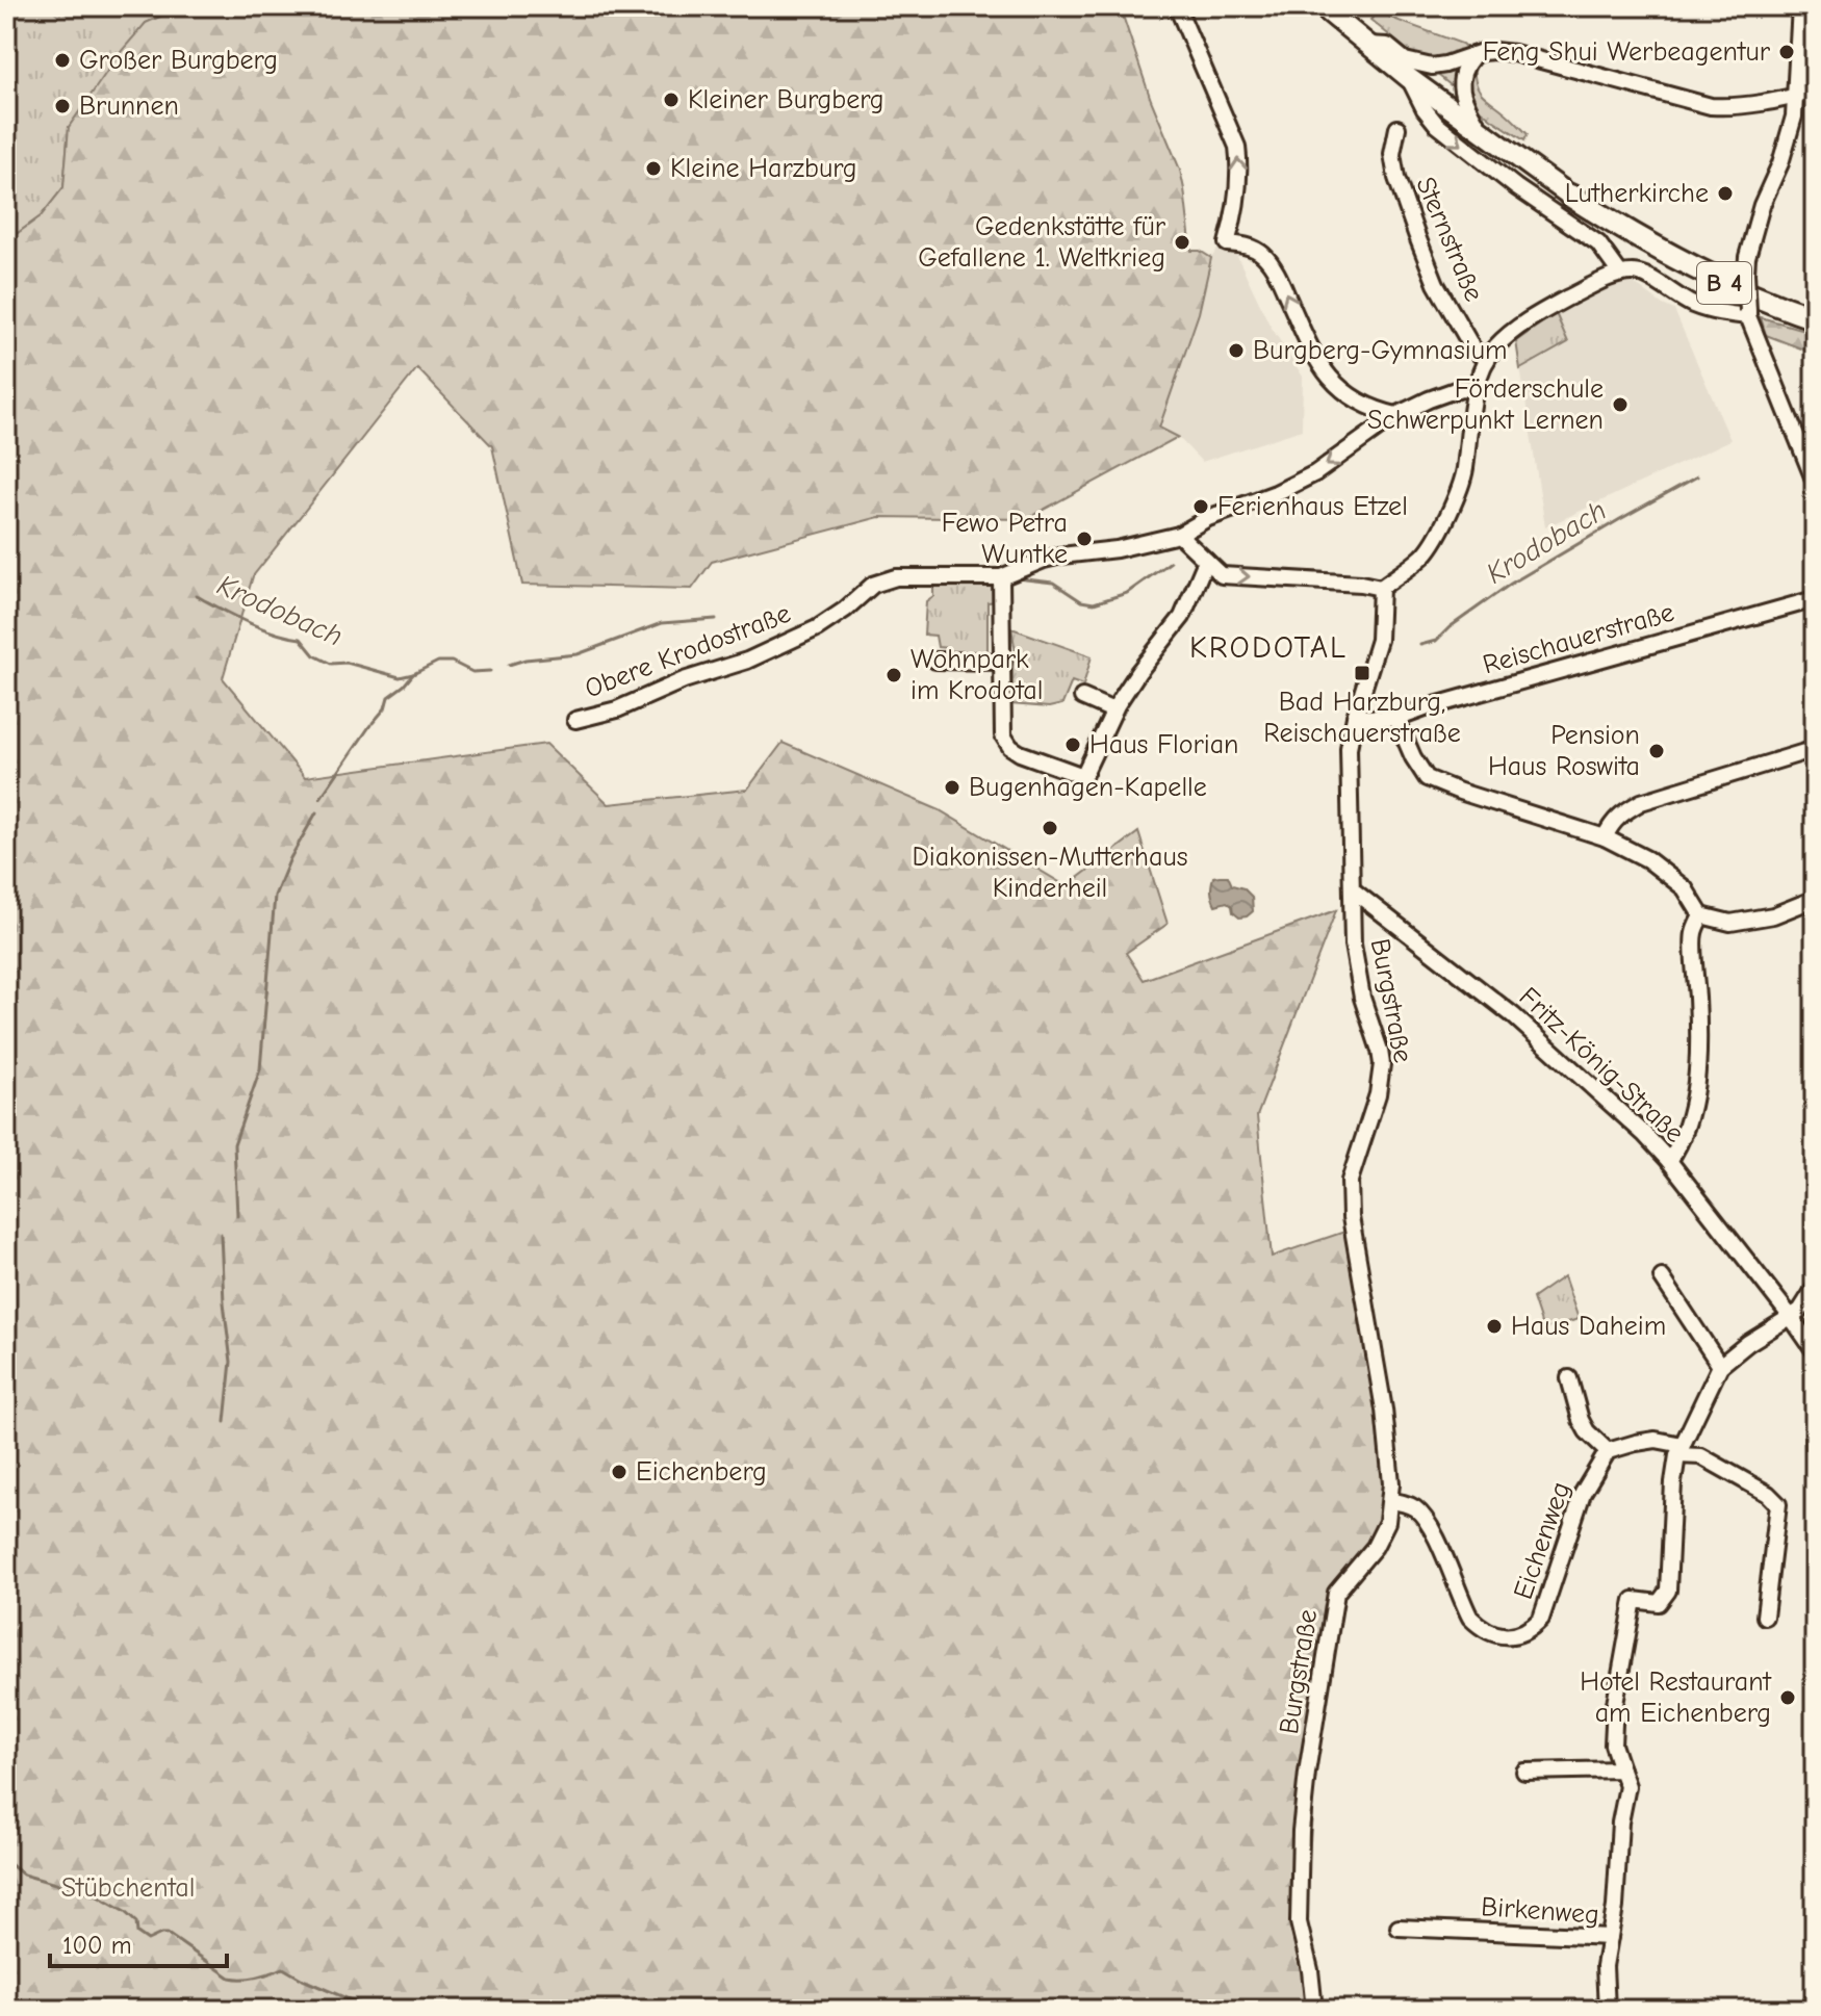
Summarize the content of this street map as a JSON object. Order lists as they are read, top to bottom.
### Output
{
  "streets": {
    "highway": ["B 4"],
    "street": [
      "Sternstraße",
      "Reischauerstraße",
      "Obere Krodostraße",
      "Burgstraße",
      "Fritz-König-Straße",
      "Eichenweg",
      "Birkenweg"
    ]
  },
  "crossings": [
    ["Reischauerstraße", "Burgstraße"],
    ["Burgstraße", "Fritz-König-Straße"],
    ["Burgstraße", "Eichenweg"]
  ],
  "districts": ["KRODOTAL"],
  "water": ["Krodobach"],
  "parks": ["Stübchental"],
  "places": {
    "other": [
      "Feng Shui Werbeagentur",
      "Großer Burgberg",
      "Kleiner Burgberg",
      "Brunnen",
      "Kleine Harzburg",
      "Lutherkirche",
      "Gedenkstätte für Gefallene 1. Weltkrieg",
      "Burgberg-Gymnasium",
      "Förderschule Schwerpunkt Lernen",
      "Ferienhaus Etzel",
      "Fewo Petra Wuntke",
      "Wohnpark im Krodotal",
      "Haus Florian",
      "Pension Haus Roswita",
      "Bugenhagen-Kapelle",
      "Diakonissen-Mutterhaus Kinderheil",
      "Haus Daheim",
      "Eichenberg",
      "Hotel Restaurant am Eichenberg"
    ],
    "transit": ["Bad Harzburg, Reischauerstraße"]
  },
  "scale_bar": "100 m"
}
